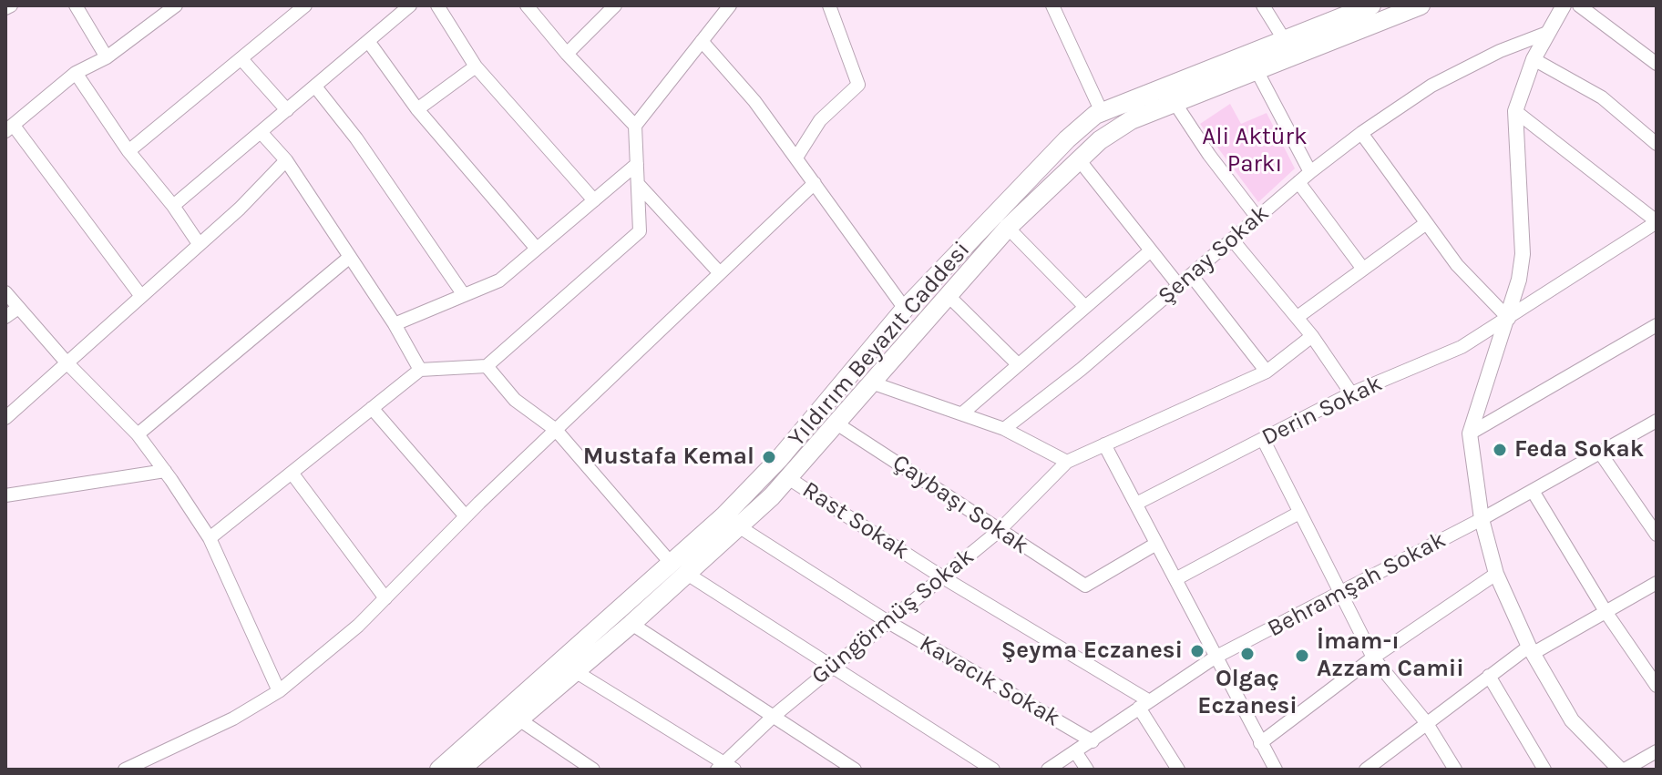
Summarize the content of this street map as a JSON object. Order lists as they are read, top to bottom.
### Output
{
  "streets": {
    "main road": ["Yıldırım Beyazıt Caddesi"],
    "street": [
      "Şenay Sokak",
      "Derin Sokak",
      "Çaybaşı Sokak",
      "Rast Sokak",
      "Behramşah Sokak",
      "Güngörmüş Sokak",
      "Kavacık Sokak"
    ]
  },
  "crossings": [
    ["Çaybaşı Sokak", "Güngörmüş Sokak"],
    ["Rast Sokak", "Behramşah Sokak"],
    ["Rast Sokak", "Güngörmüş Sokak"],
    ["Behramşah Sokak", "Kavacık Sokak"],
    ["Güngörmüş Sokak", "Kavacık Sokak"]
  ],
  "parks": ["Ali Aktürk Parkı"],
  "places": [
    "Feda Sokak",
    "Mustafa Kemal",
    "Şeyma Eczanesi",
    "Olgaç Eczanesi",
    "İmam-ı Azzam Camii"
  ]
}
